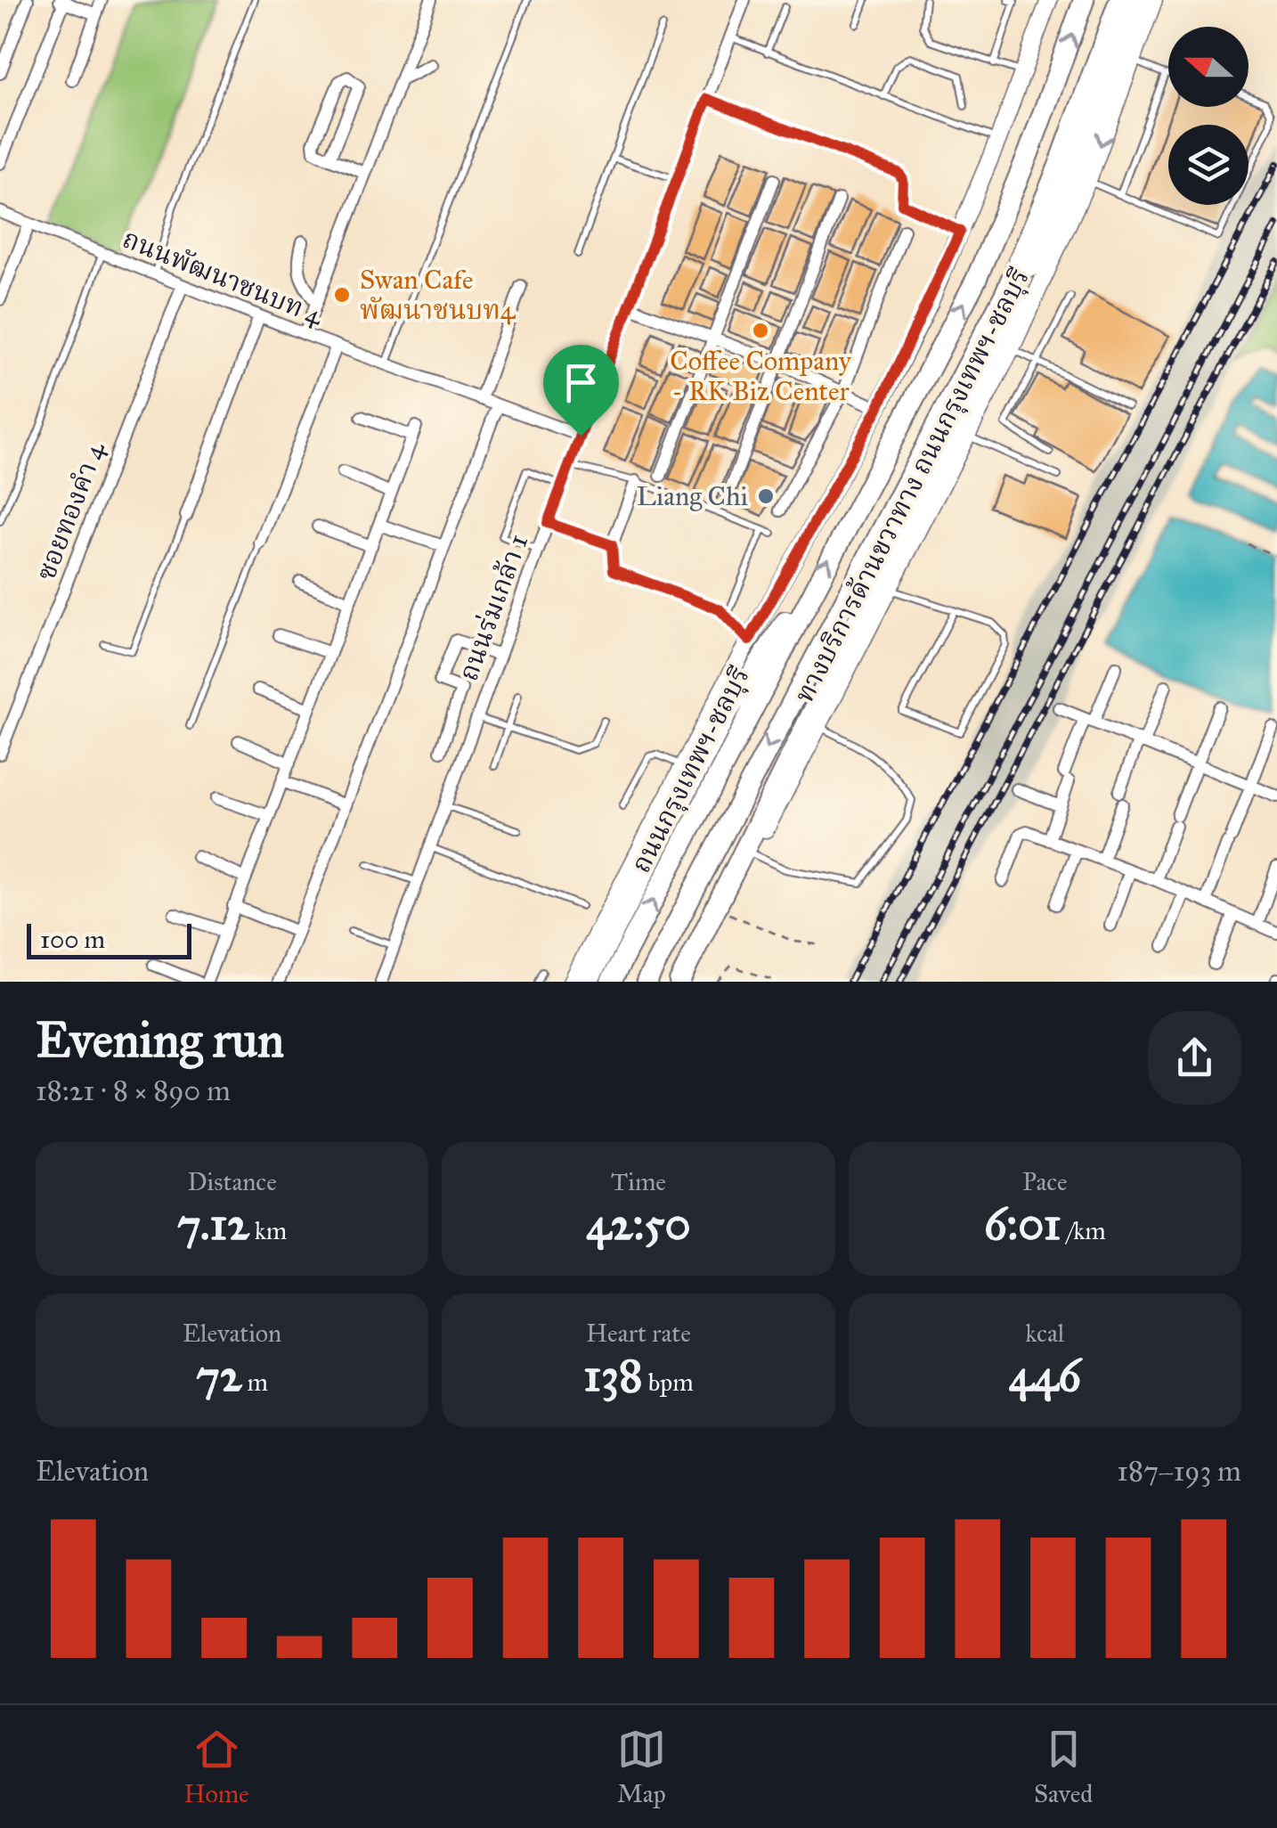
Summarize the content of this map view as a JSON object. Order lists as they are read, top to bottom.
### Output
{
  "streets": {
    "highway": ["ถนนกรุงเทพฯ-ชลบุรี"],
    "main road": ["ทางบริการด้านขวาทาง ถนนกรุงเทพฯ-ชลบุรี"],
    "street": ["ถนนพัฒนาชนบท 4", "ซอยทองคำ 4", "ถนนร่มเกล้า 1"]
  },
  "crossings": [
    ["ถนนพัฒนาชนบท 4", "ซอยทองคำ 4"],
    ["ถนนพัฒนาชนบท 4", "ถนนร่มเกล้า 1"]
  ],
  "places": ["Swan Cafe พัฒนาชนบท4", "Coffee Company - RK Biz Center", "Liang Chi"],
  "scale_bar": "100 m",
  "north": "left",
  "page": {
    "scale": "100 m",
    "heading": ["Evening run", "18:21 · 8 × 890 m"],
    "stats": [
      ["Distance", "7.12 km"],
      ["Time", "42:50"],
      ["Pace", "6:01 /km"],
      ["Elevation", "72 m"],
      ["Heart rate", "138 bpm"],
      ["kcal", "446"]
    ],
    "chart": ["Elevation", "187–193 m"],
    "tabs": ["Home", "Map", "Saved"]
  }
}
